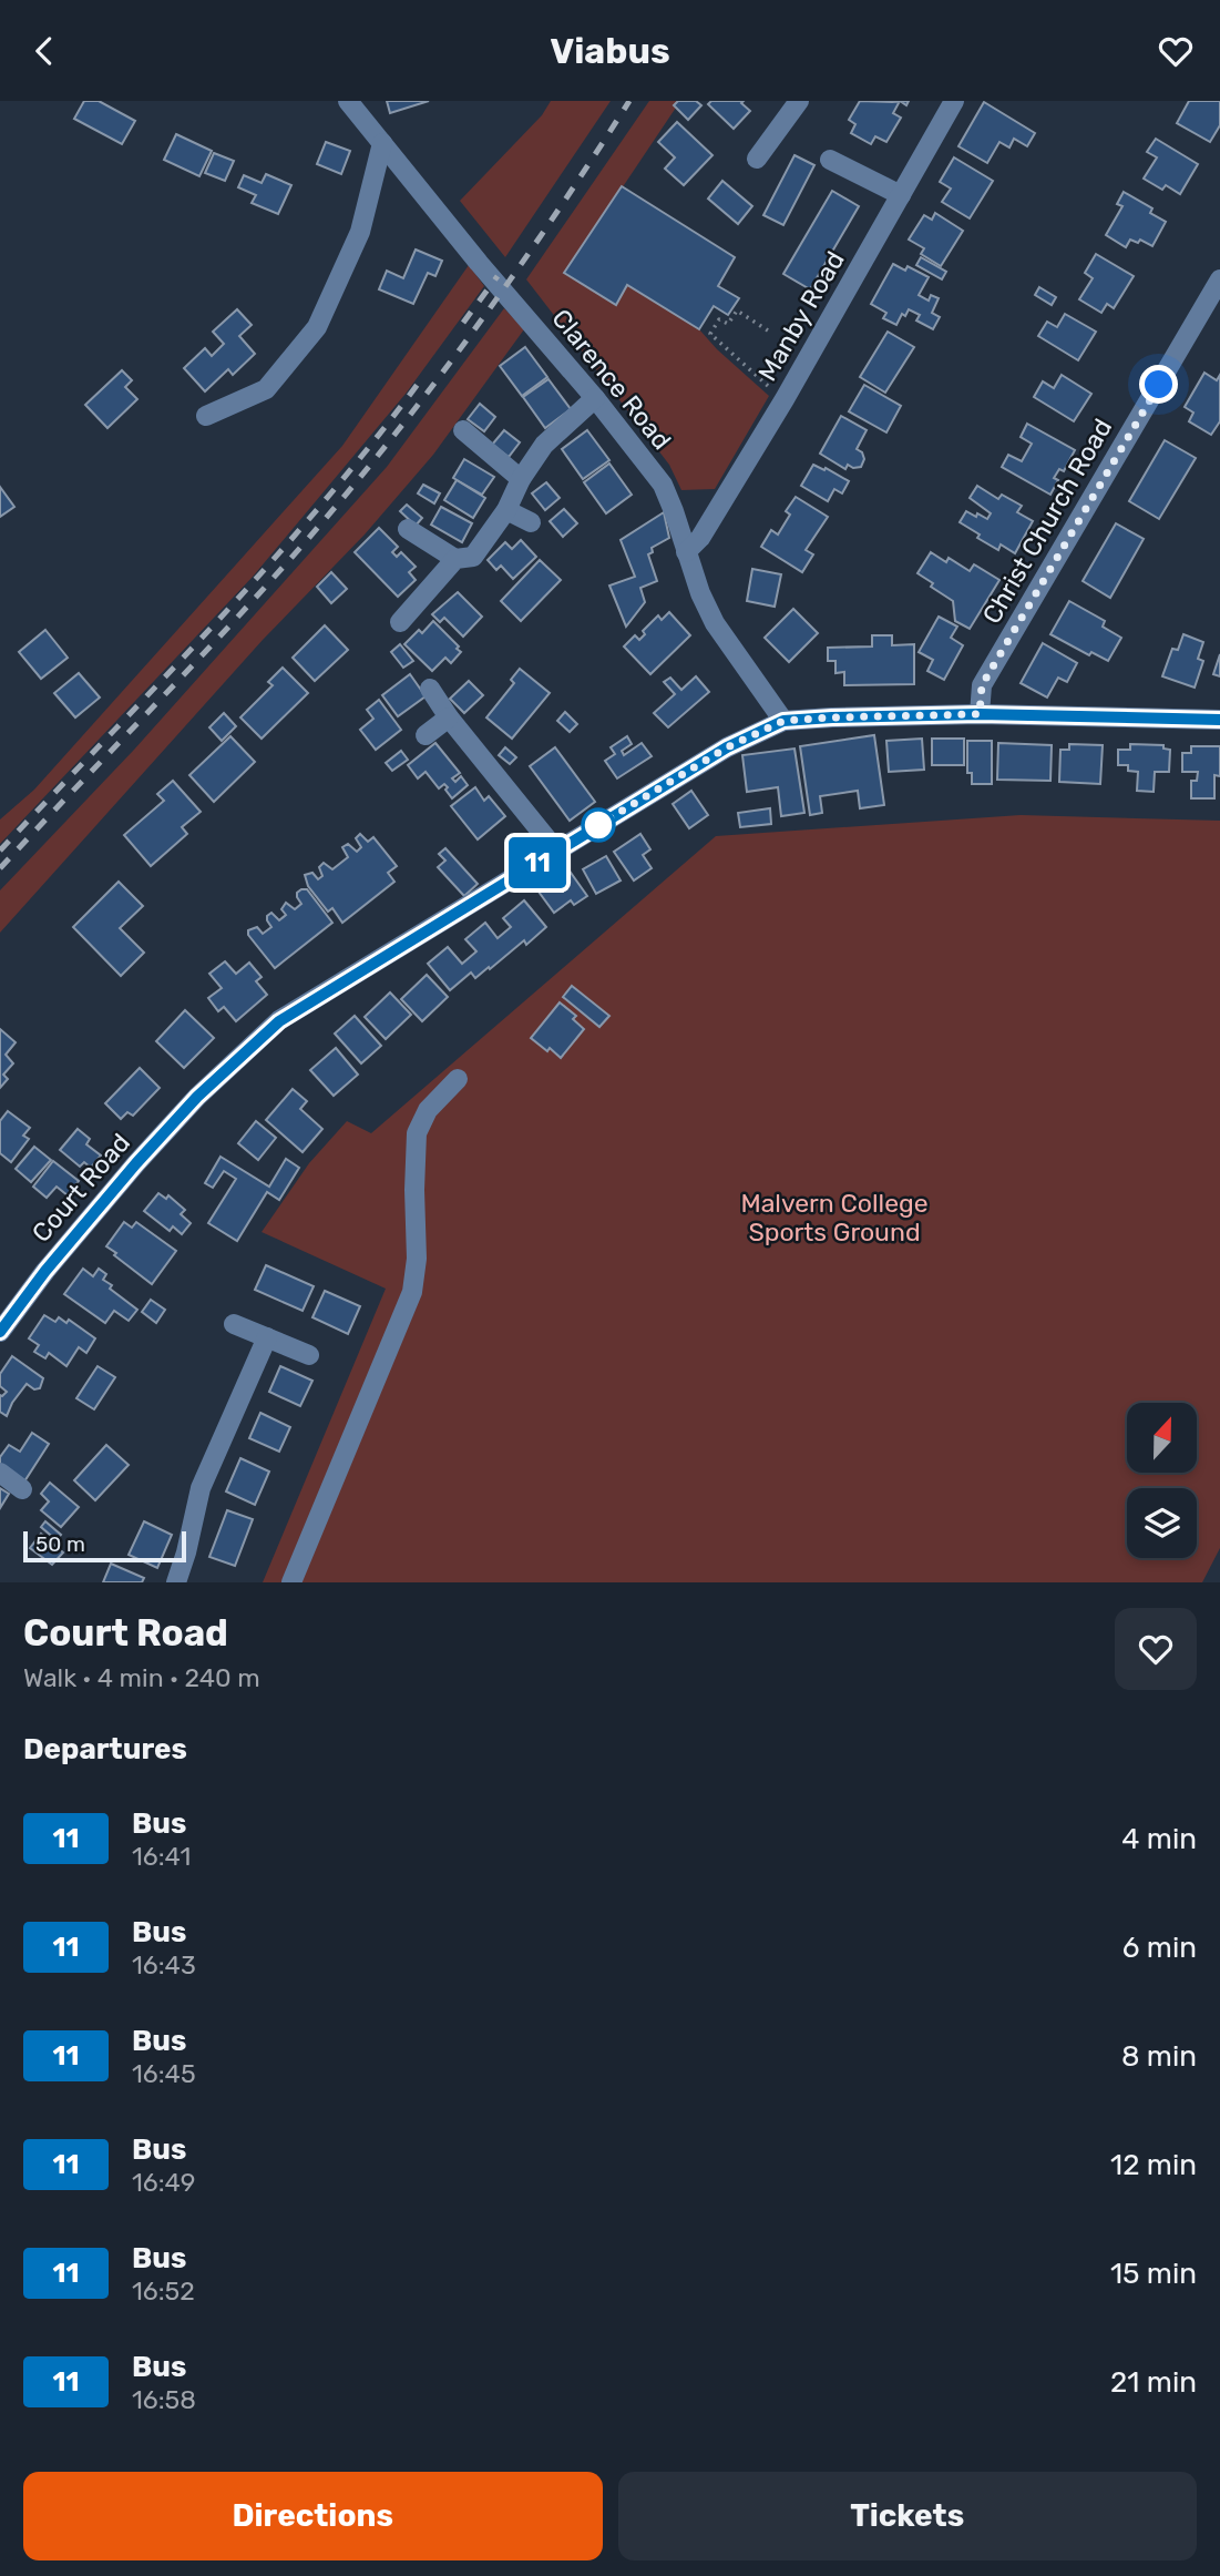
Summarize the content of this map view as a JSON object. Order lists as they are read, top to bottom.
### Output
{
  "streets": {
    "street": [
      "Manby Road",
      "Clarence Road",
      "Christ Church Road",
      "Court Road"
    ]
  },
  "crossings": [
    ["Manby Road", "Clarence Road"],
    ["Clarence Road", "Court Road"],
    ["Christ Church Road", "Court Road"]
  ],
  "parks": ["Malvern College Sports Ground"],
  "lines": ["bus line 11"],
  "scale_bar": "50 m",
  "north": "top",
  "page": {
    "header": "Viabus",
    "on_map": "11",
    "scale": "50 m",
    "heading": [
      ["Court Road", "Walk · 4 min · 240 m"],
      "Departures"
    ],
    "list": [
      {
        "mark": "11",
        "name": "Bus",
        "note": "16:41",
        "value": "4 min"
      },
      {
        "mark": "11",
        "name": "Bus",
        "note": "16:43",
        "value": "6 min"
      },
      {
        "mark": "11",
        "name": "Bus",
        "note": "16:45",
        "value": "8 min"
      },
      {
        "mark": "11",
        "name": "Bus",
        "note": "16:49",
        "value": "12 min"
      },
      {
        "mark": "11",
        "name": "Bus",
        "note": "16:52",
        "value": "15 min"
      },
      {
        "mark": "11",
        "name": "Bus",
        "note": "16:58",
        "value": "21 min"
      }
    ],
    "buttons": ["Directions", "Tickets"]
  }
}
